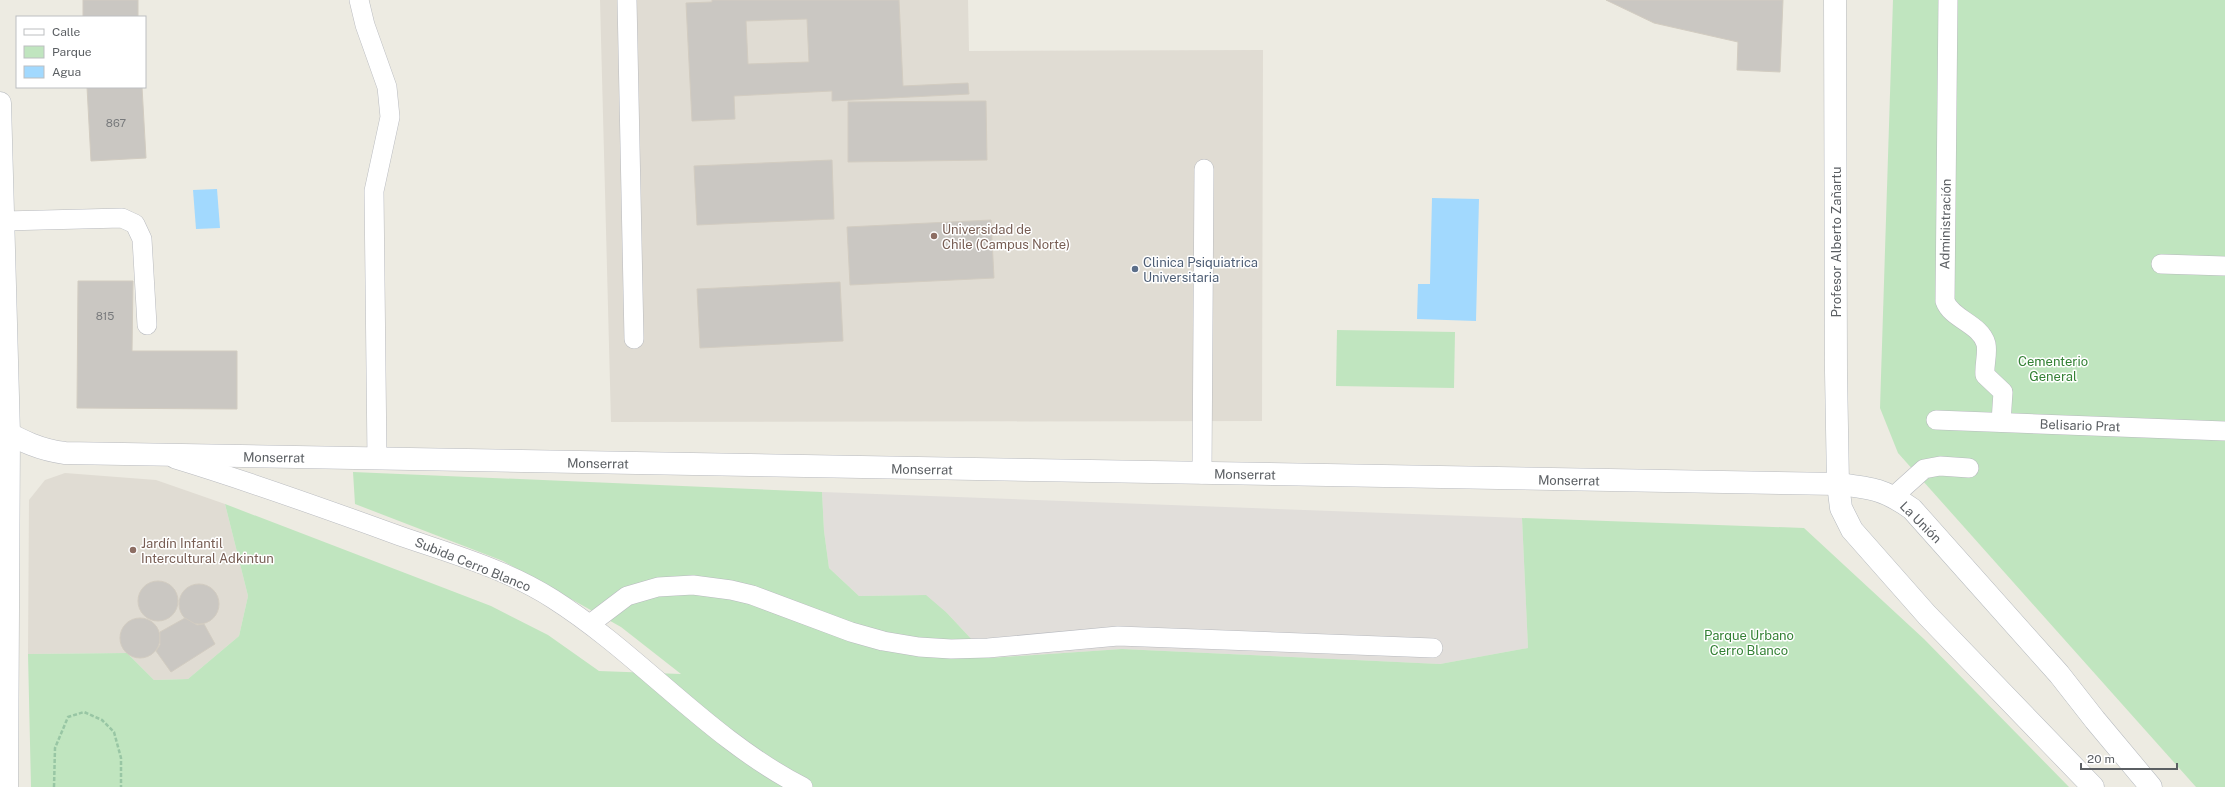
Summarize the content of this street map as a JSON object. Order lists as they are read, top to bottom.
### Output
{
  "streets": {
    "main road": ["Profesor Alberto Zañartu", "Monserrat", "La Unión"],
    "lane": ["Administración", "Belisario Prat", "Subida Cerro Blanco"]
  },
  "crossings": [
    ["Administración", "Belisario Prat"],
    ["Profesor Alberto Zañartu", "Monserrat"],
    ["Profesor Alberto Zañartu", "La Unión"],
    ["Monserrat", "La Unión"],
    ["Monserrat", "Subida Cerro Blanco"]
  ],
  "parks": ["Cementerio General", "Parque Urbano Cerro Blanco"],
  "places": ["Universidad de Chile (Campus Norte)", "Clinica Psiquiatrica Universitaria", "Jardín Infantil Intercultural Adkintun"],
  "house_numbers": ["867", "815"],
  "legend": ["Calle", "Parque", "Agua"],
  "scale_bar": "20 m"
}
